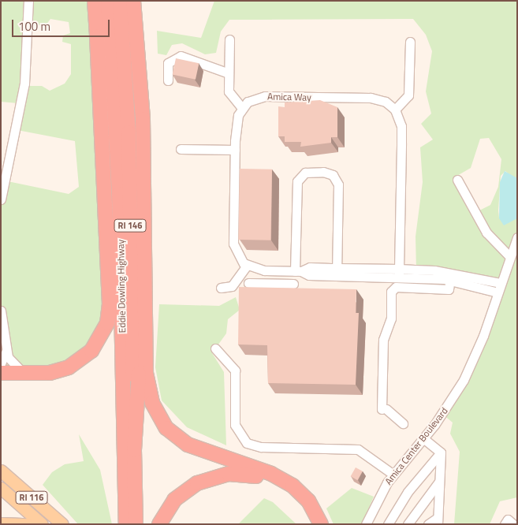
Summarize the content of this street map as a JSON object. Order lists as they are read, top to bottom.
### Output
{
  "streets": {
    "highway": ["RI 146", "Eddie Dowling Highway"],
    "main road": ["RI 116"],
    "street": ["Amica Way", "Amica Center Boulevard"]
  },
  "scale_bar": "100 m"
}
